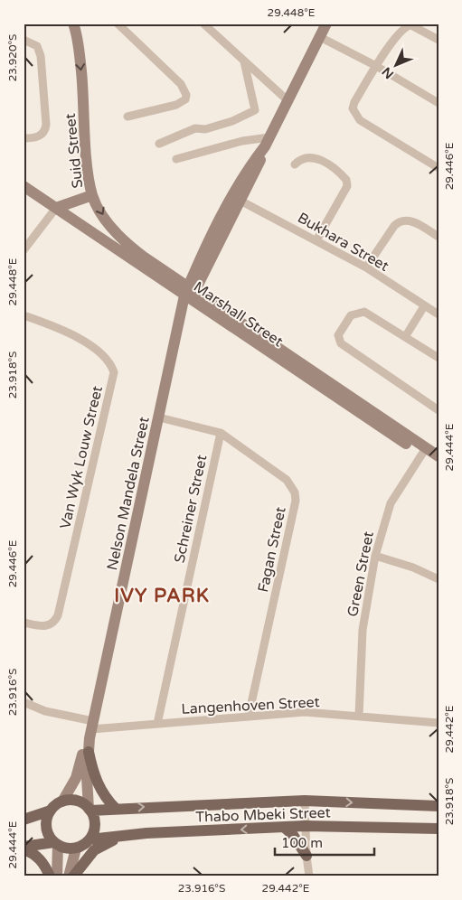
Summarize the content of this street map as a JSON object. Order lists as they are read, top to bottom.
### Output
{
  "streets": {
    "main road": ["Thabo Mbeki Street"],
    "street": [
      "Suid Street",
      "Bukhara Street",
      "Marshall Street",
      "Van Wyk Louw Street",
      "Nelson Mandela Street",
      "Schreiner Street",
      "Fagan Street",
      "Green Street",
      "Langenhoven Street"
    ]
  },
  "crossings": [
    ["Suid Street", "Marshall Street"],
    ["Suid Street", "Nelson Mandela Street"],
    ["Bukhara Street", "Nelson Mandela Street"],
    ["Marshall Street", "Nelson Mandela Street"],
    ["Marshall Street", "Green Street"],
    ["Nelson Mandela Street", "Fagan Street"],
    ["Nelson Mandela Street", "Langenhoven Street"],
    ["Nelson Mandela Street", "Thabo Mbeki Street"],
    ["Schreiner Street", "Fagan Street"],
    ["Schreiner Street", "Langenhoven Street"],
    ["Fagan Street", "Langenhoven Street"],
    ["Green Street", "Langenhoven Street"]
  ],
  "one_way": ["Suid Street"],
  "districts": ["IVY PARK"],
  "scale_bar": "100 m",
  "north": "bottom left",
  "coordinates": [
    "29.448°E",
    "23.920°S",
    "29.446°E",
    "23.918°S",
    "29.444°E",
    "23.916°S",
    "29.442°E"
  ]
}
